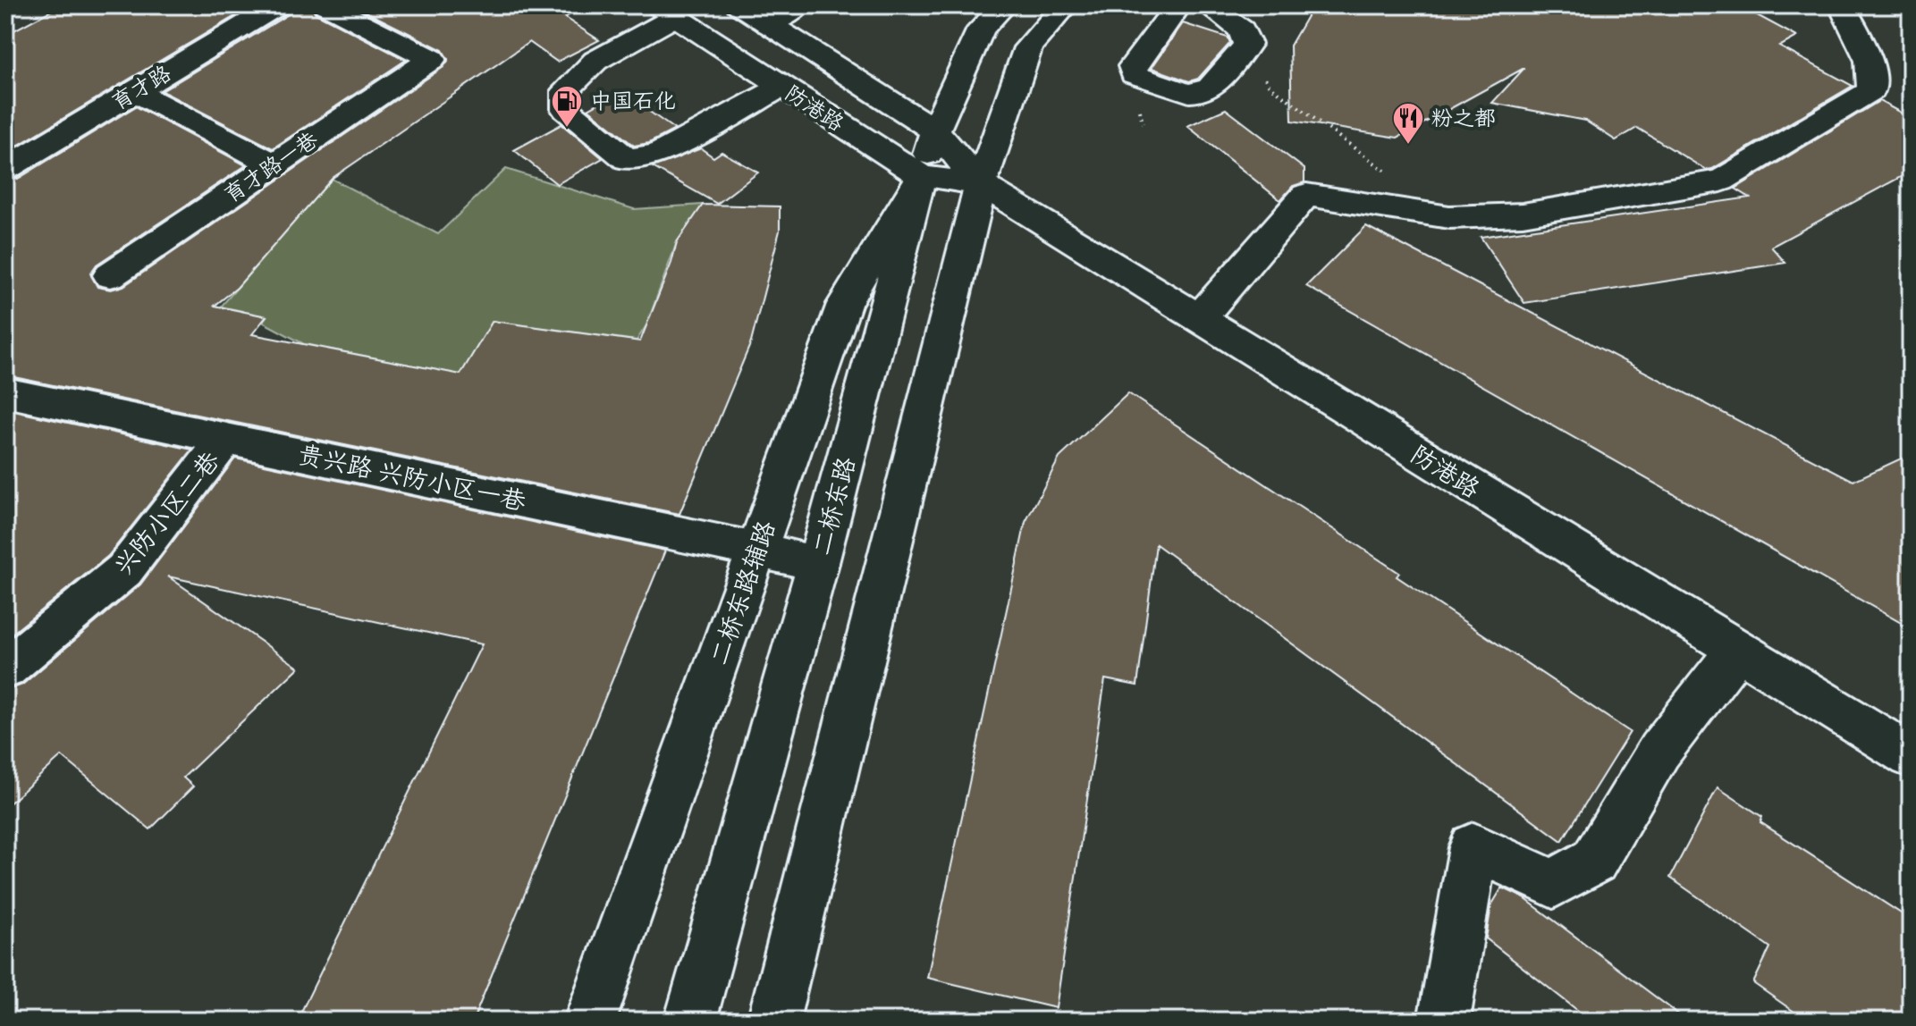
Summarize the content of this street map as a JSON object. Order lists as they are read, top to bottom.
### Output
{
  "streets": {
    "main road": [
      "育才路",
      "防港路",
      "育才路一巷",
      "贵兴路 兴防小区一巷",
      "二桥东路",
      "兴防小区二巷",
      "二桥东路辅路"
    ]
  },
  "crossings": [
    ["防港路", "二桥东路"],
    ["防港路", "二桥东路辅路"],
    ["贵兴路 兴防小区一巷", "二桥东路"],
    ["贵兴路 兴防小区一巷", "兴防小区二巷"],
    ["贵兴路 兴防小区一巷", "二桥东路辅路"],
    ["二桥东路", "二桥东路辅路"]
  ],
  "places": {
    "fuel station": ["中国石化"],
    "restaurant": ["粉之都"]
  }
}
